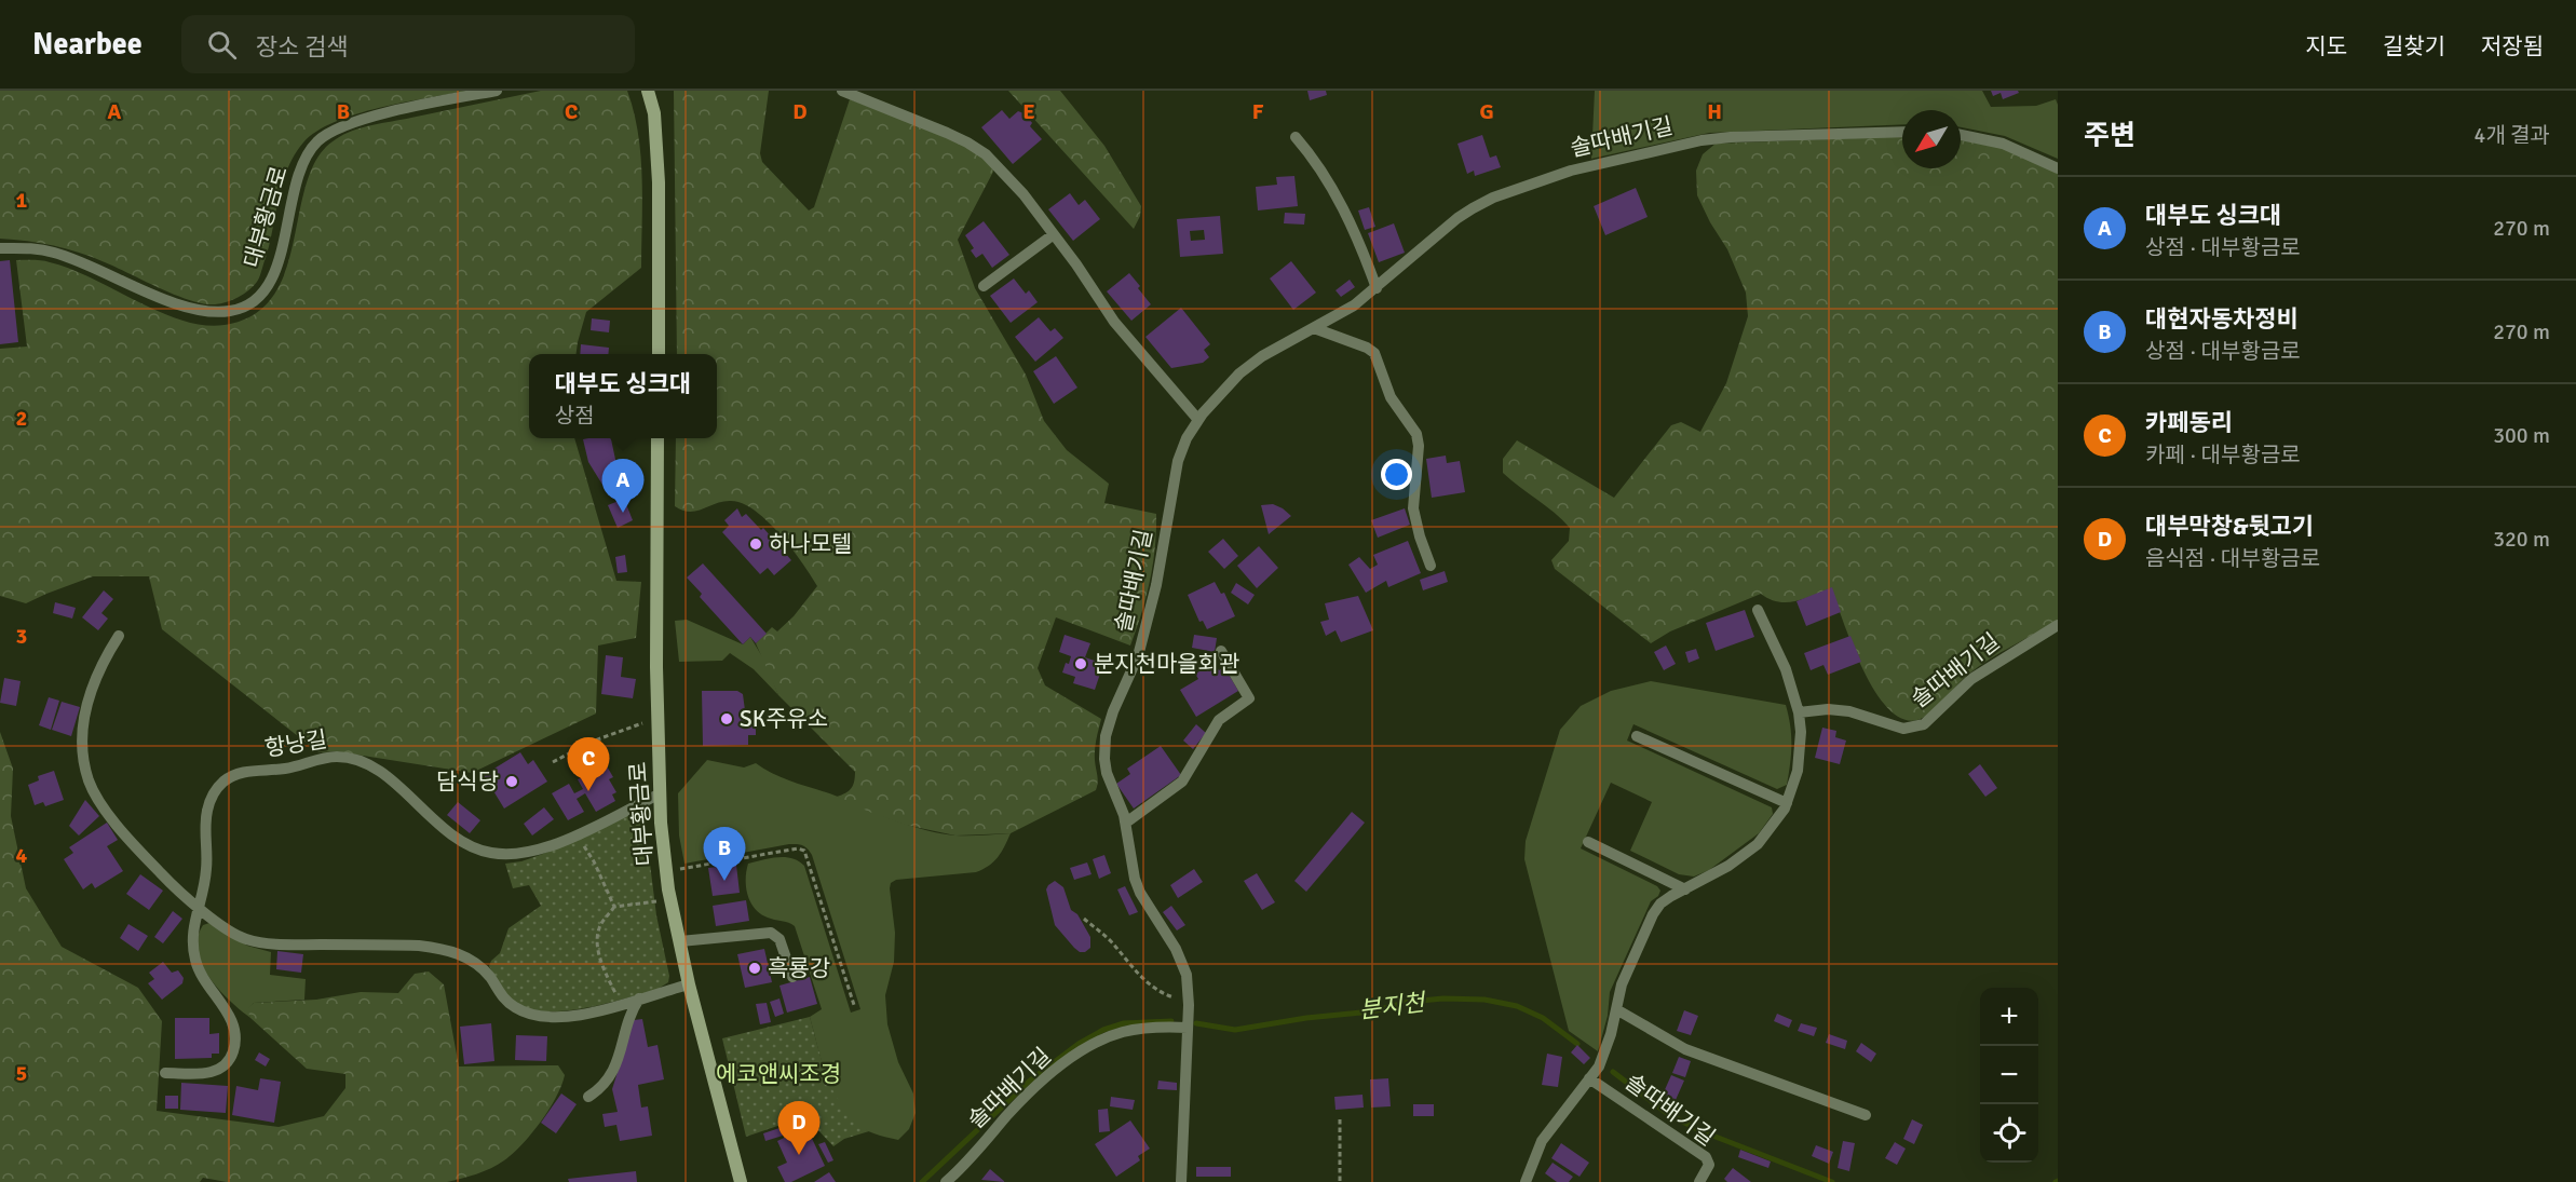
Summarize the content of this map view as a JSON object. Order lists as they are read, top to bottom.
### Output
{
  "streets": {
    "main road": ["대부황금로"],
    "lane": ["솔따배기길", "항낭길"]
  },
  "crossings": [
    ["대부황금로", "항낭길"]
  ],
  "water": ["분지천"],
  "parks": ["에코앤씨조경"],
  "places": [
    "하나모텔",
    "분지천마을회관",
    "SK주유소",
    "담식당",
    "흑룡강"
  ],
  "north": "bottom left",
  "page": {
    "header": "Nearbee",
    "search": "장소 검색",
    "nav": ["지도", "길찾기", "저장됨"],
    "heading": ["주변", "4개 결과"],
    "list": [
      {
        "mark": "A",
        "name": "대부도 싱크대",
        "note": "상점 · 대부황금로",
        "value": "270 m"
      },
      {
        "mark": "B",
        "name": "대현자동차정비",
        "note": "상점 · 대부황금로",
        "value": "270 m"
      },
      {
        "mark": "C",
        "name": "카페동리",
        "note": "카페 · 대부황금로",
        "value": "300 m"
      },
      {
        "mark": "D",
        "name": "대부막창&뒷고기",
        "note": "음식점 · 대부황금로",
        "value": "320 m"
      }
    ],
    "popup": ["대부도 싱크대", "상점"],
    "pins": [
      "A",
      "C",
      "B",
      "D"
    ],
    "map_buttons": ["+", "−"]
  },
  "grid": {
    "columns": [
      "A",
      "B",
      "C",
      "D",
      "E",
      "F",
      "G",
      "H"
    ],
    "rows": [
      "1",
      "2",
      "3",
      "4",
      "5"
    ]
  }
}
